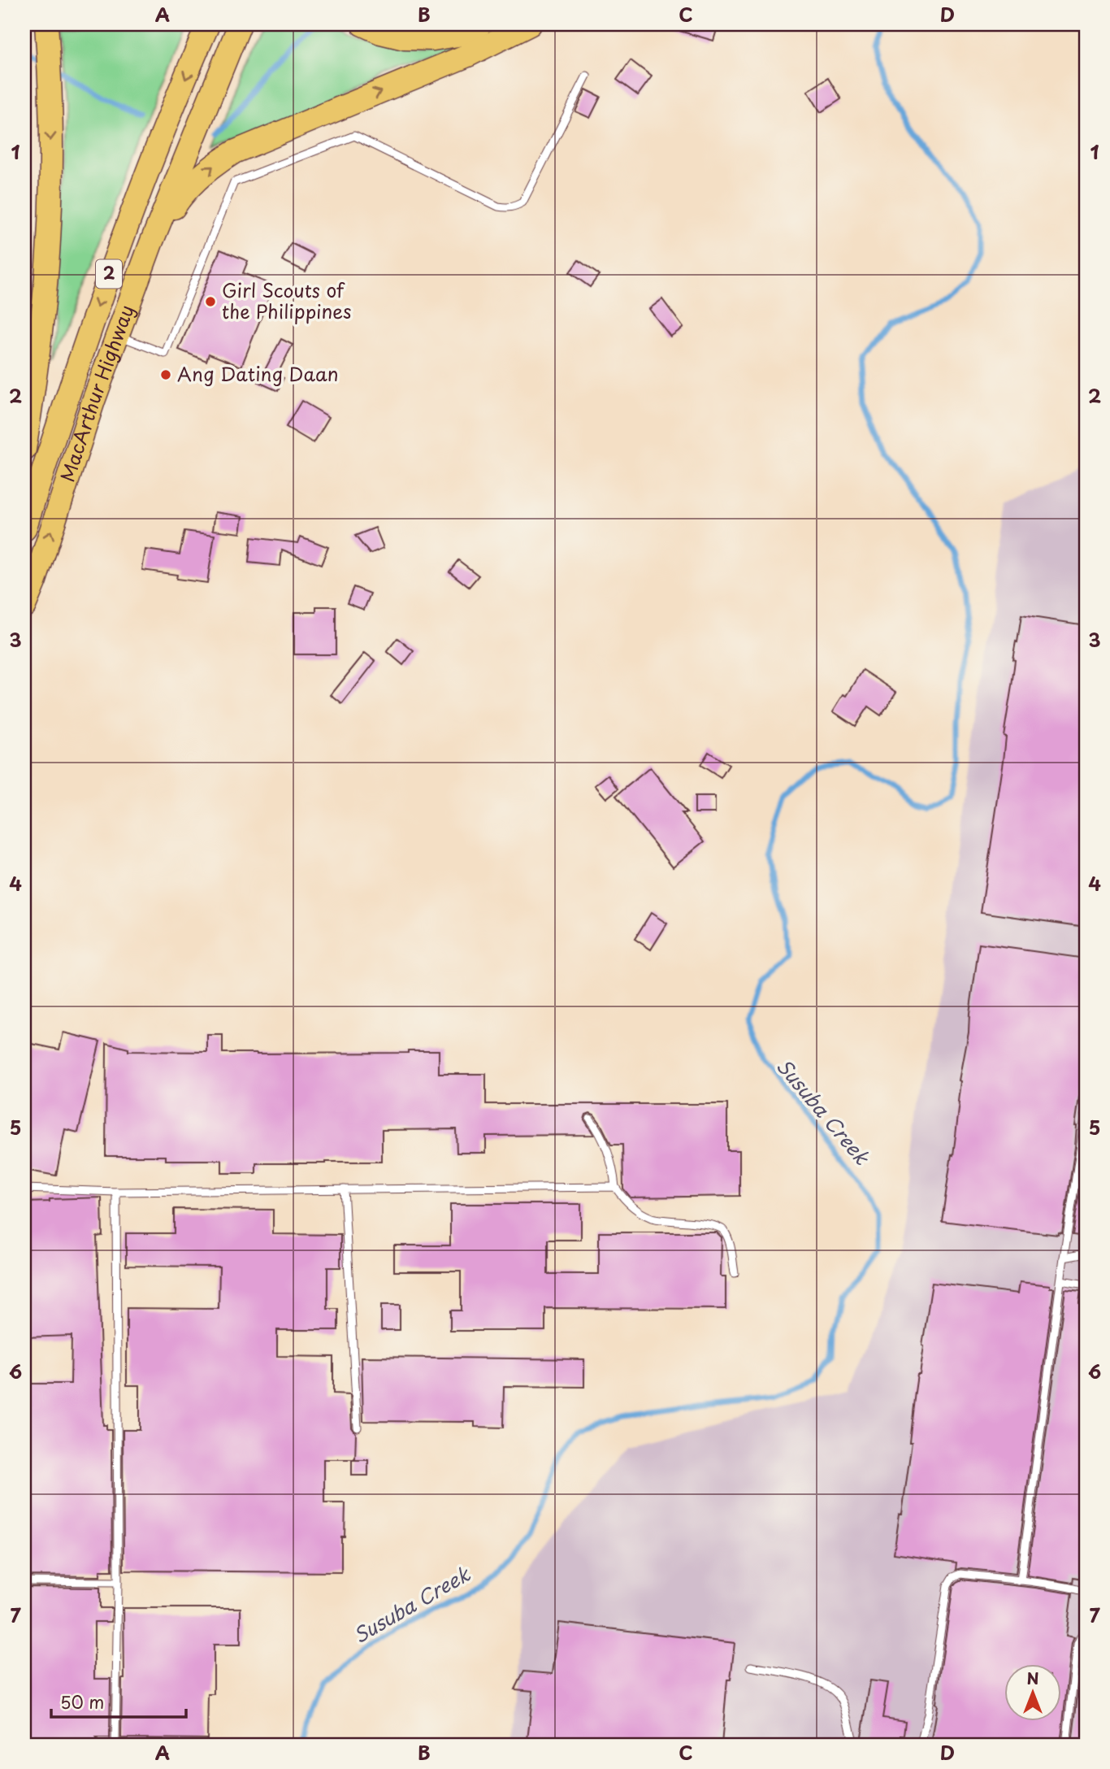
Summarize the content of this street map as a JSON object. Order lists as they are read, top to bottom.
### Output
{
  "streets": {
    "highway": ["2", "MacArthur Highway"]
  },
  "water": ["Susuba Creek"],
  "places": ["Girl Scouts of the Philippines", "Ang Dating Daan"],
  "scale_bar": "50 m",
  "north": "top",
  "grid": {
    "columns": [
      "A",
      "B",
      "C",
      "D"
    ],
    "rows": [
      "1",
      "2",
      "3",
      "4",
      "5",
      "6",
      "7"
    ]
  }
}
